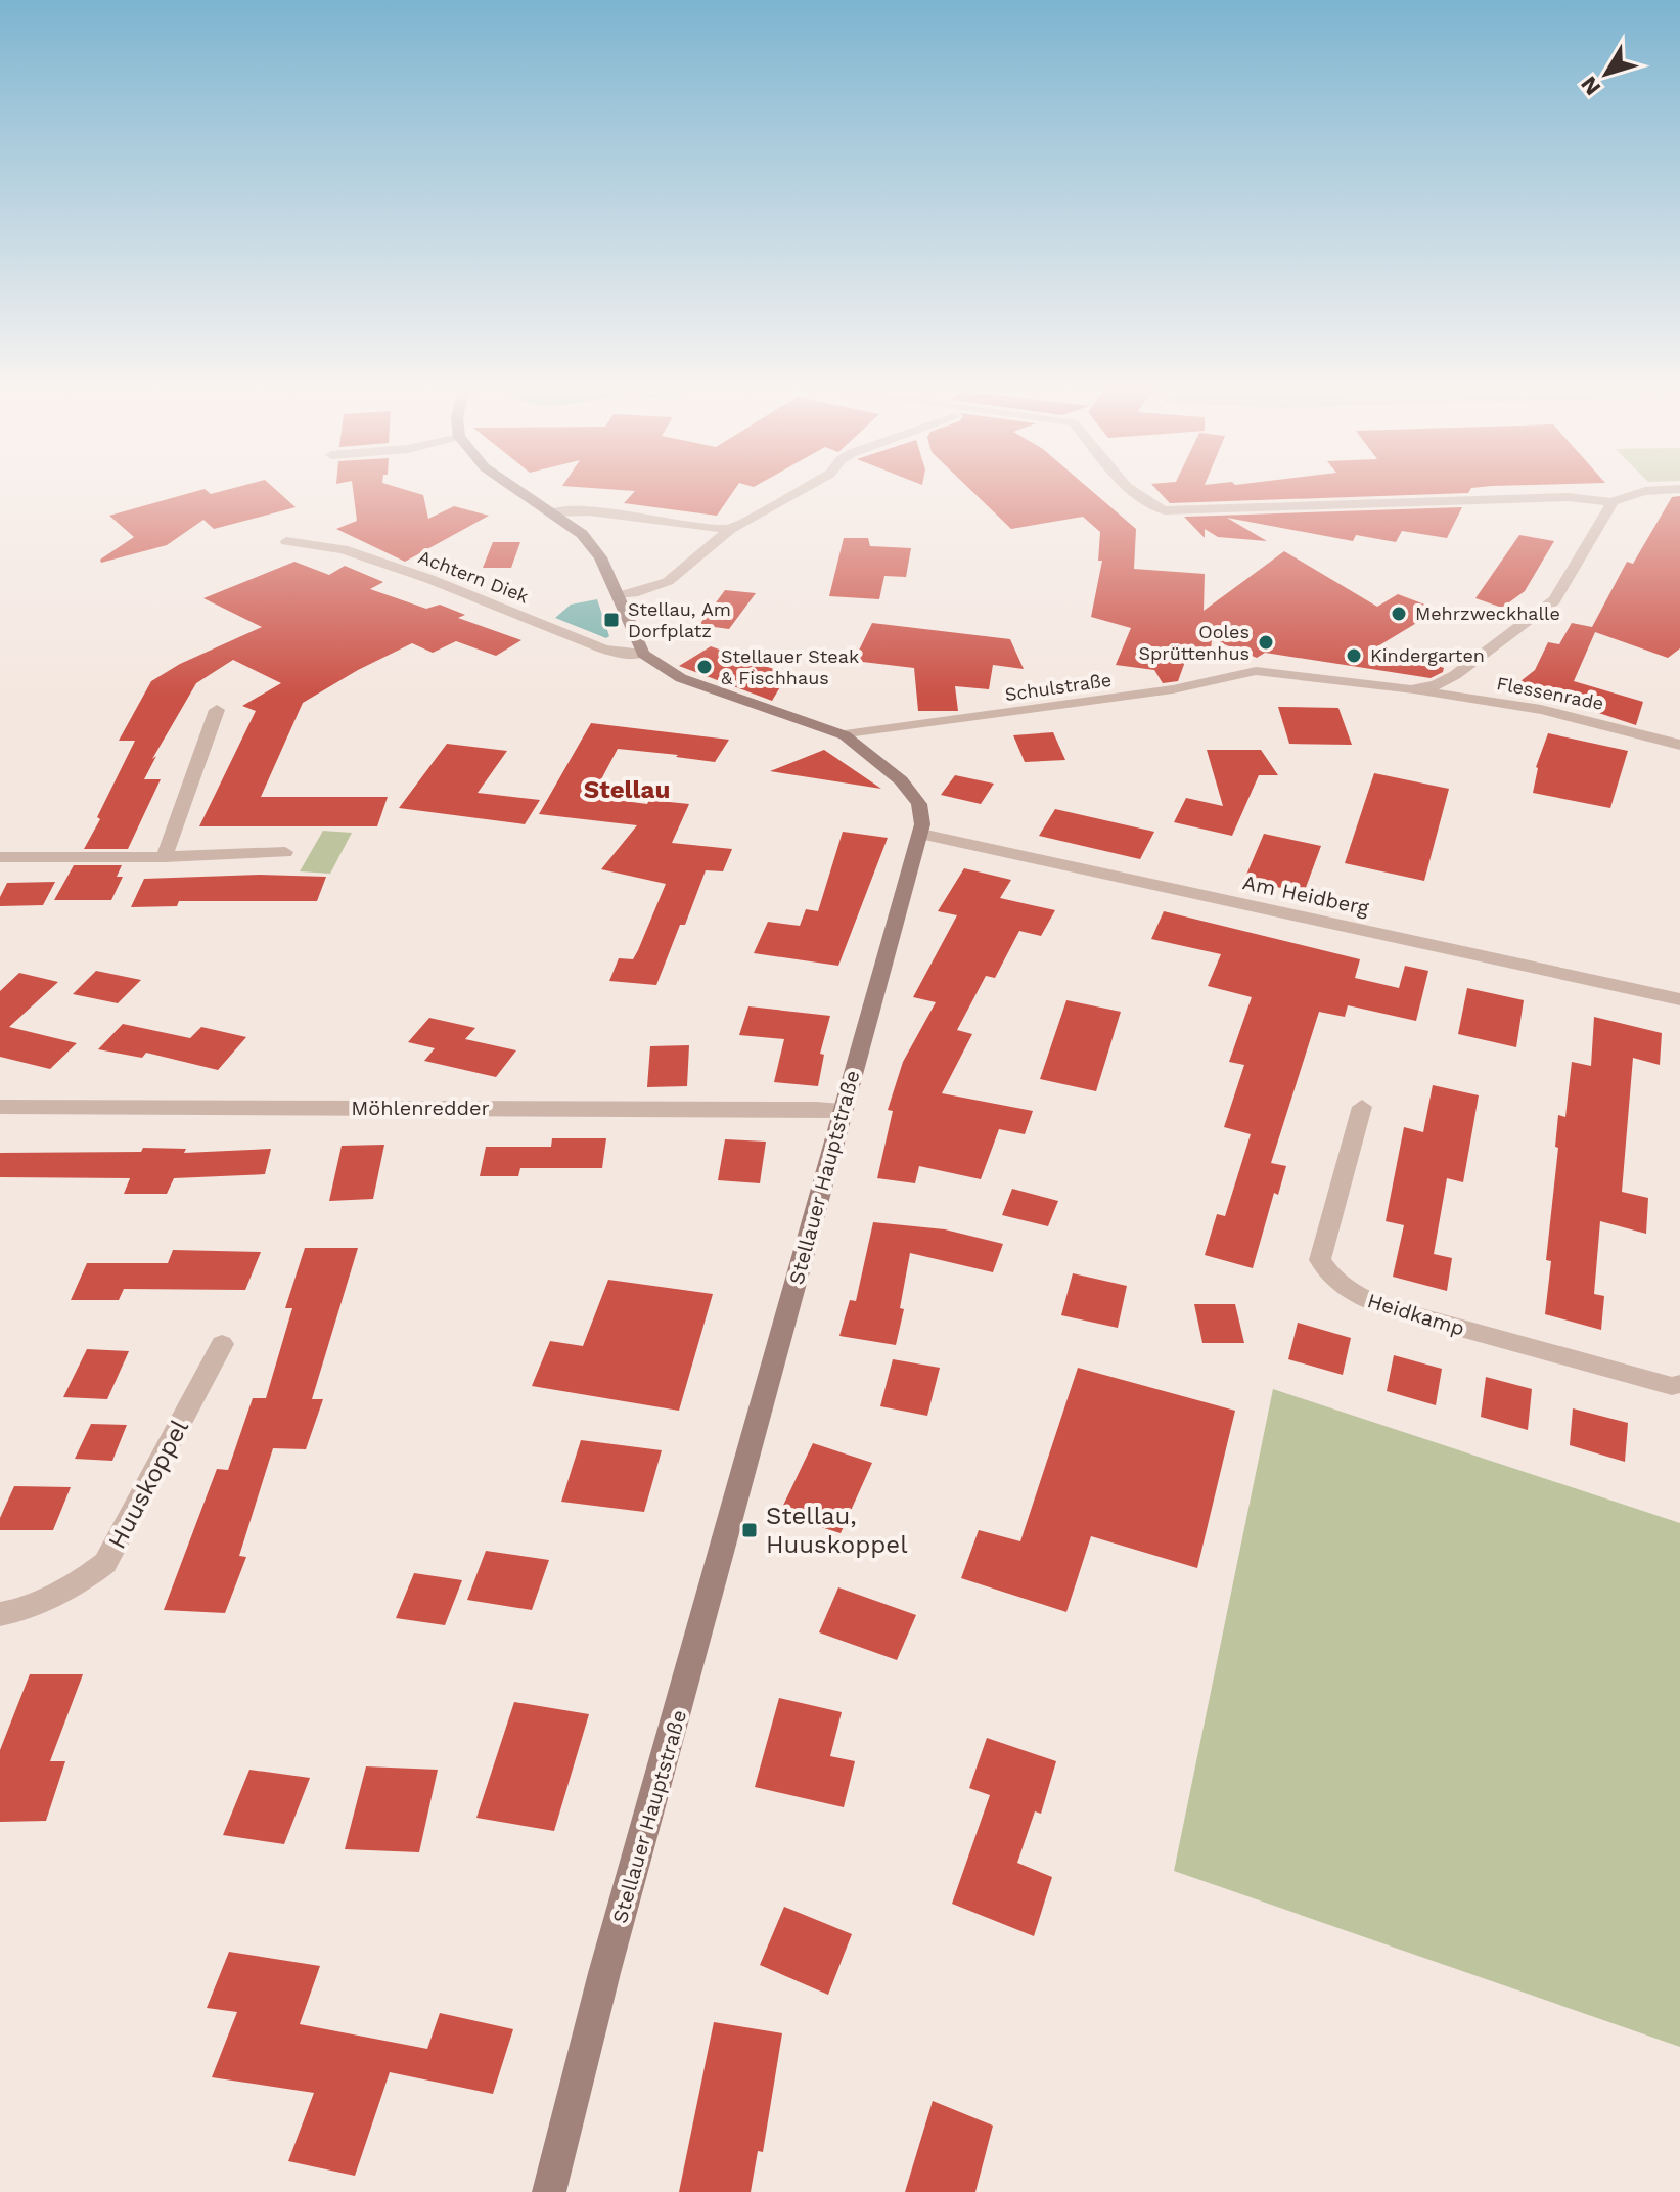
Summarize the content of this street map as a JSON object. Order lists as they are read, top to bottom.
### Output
{
  "streets": {
    "street": [
      "Achtern Diek",
      "Schulstraße",
      "Flessenrade",
      "Am Heidberg",
      "Möhlenredder",
      "Stellauer Hauptstraße",
      "Heidkamp",
      "Huuskoppel"
    ]
  },
  "crossings": [
    ["Achtern Diek", "Stellauer Hauptstraße"],
    ["Schulstraße", "Flessenrade"],
    ["Schulstraße", "Stellauer Hauptstraße"],
    ["Am Heidberg", "Stellauer Hauptstraße"],
    ["Möhlenredder", "Stellauer Hauptstraße"]
  ],
  "districts": ["Stellau"],
  "places": {
    "other": [
      "Mehrzweckhalle",
      "Ooles Sprüttenhus",
      "Kindergarten",
      "Stellauer Steak & Fischhaus"
    ],
    "transit": ["Stellau, Am Dorfplatz", "Stellau, Huuskoppel"]
  },
  "north": "bottom left"
}
